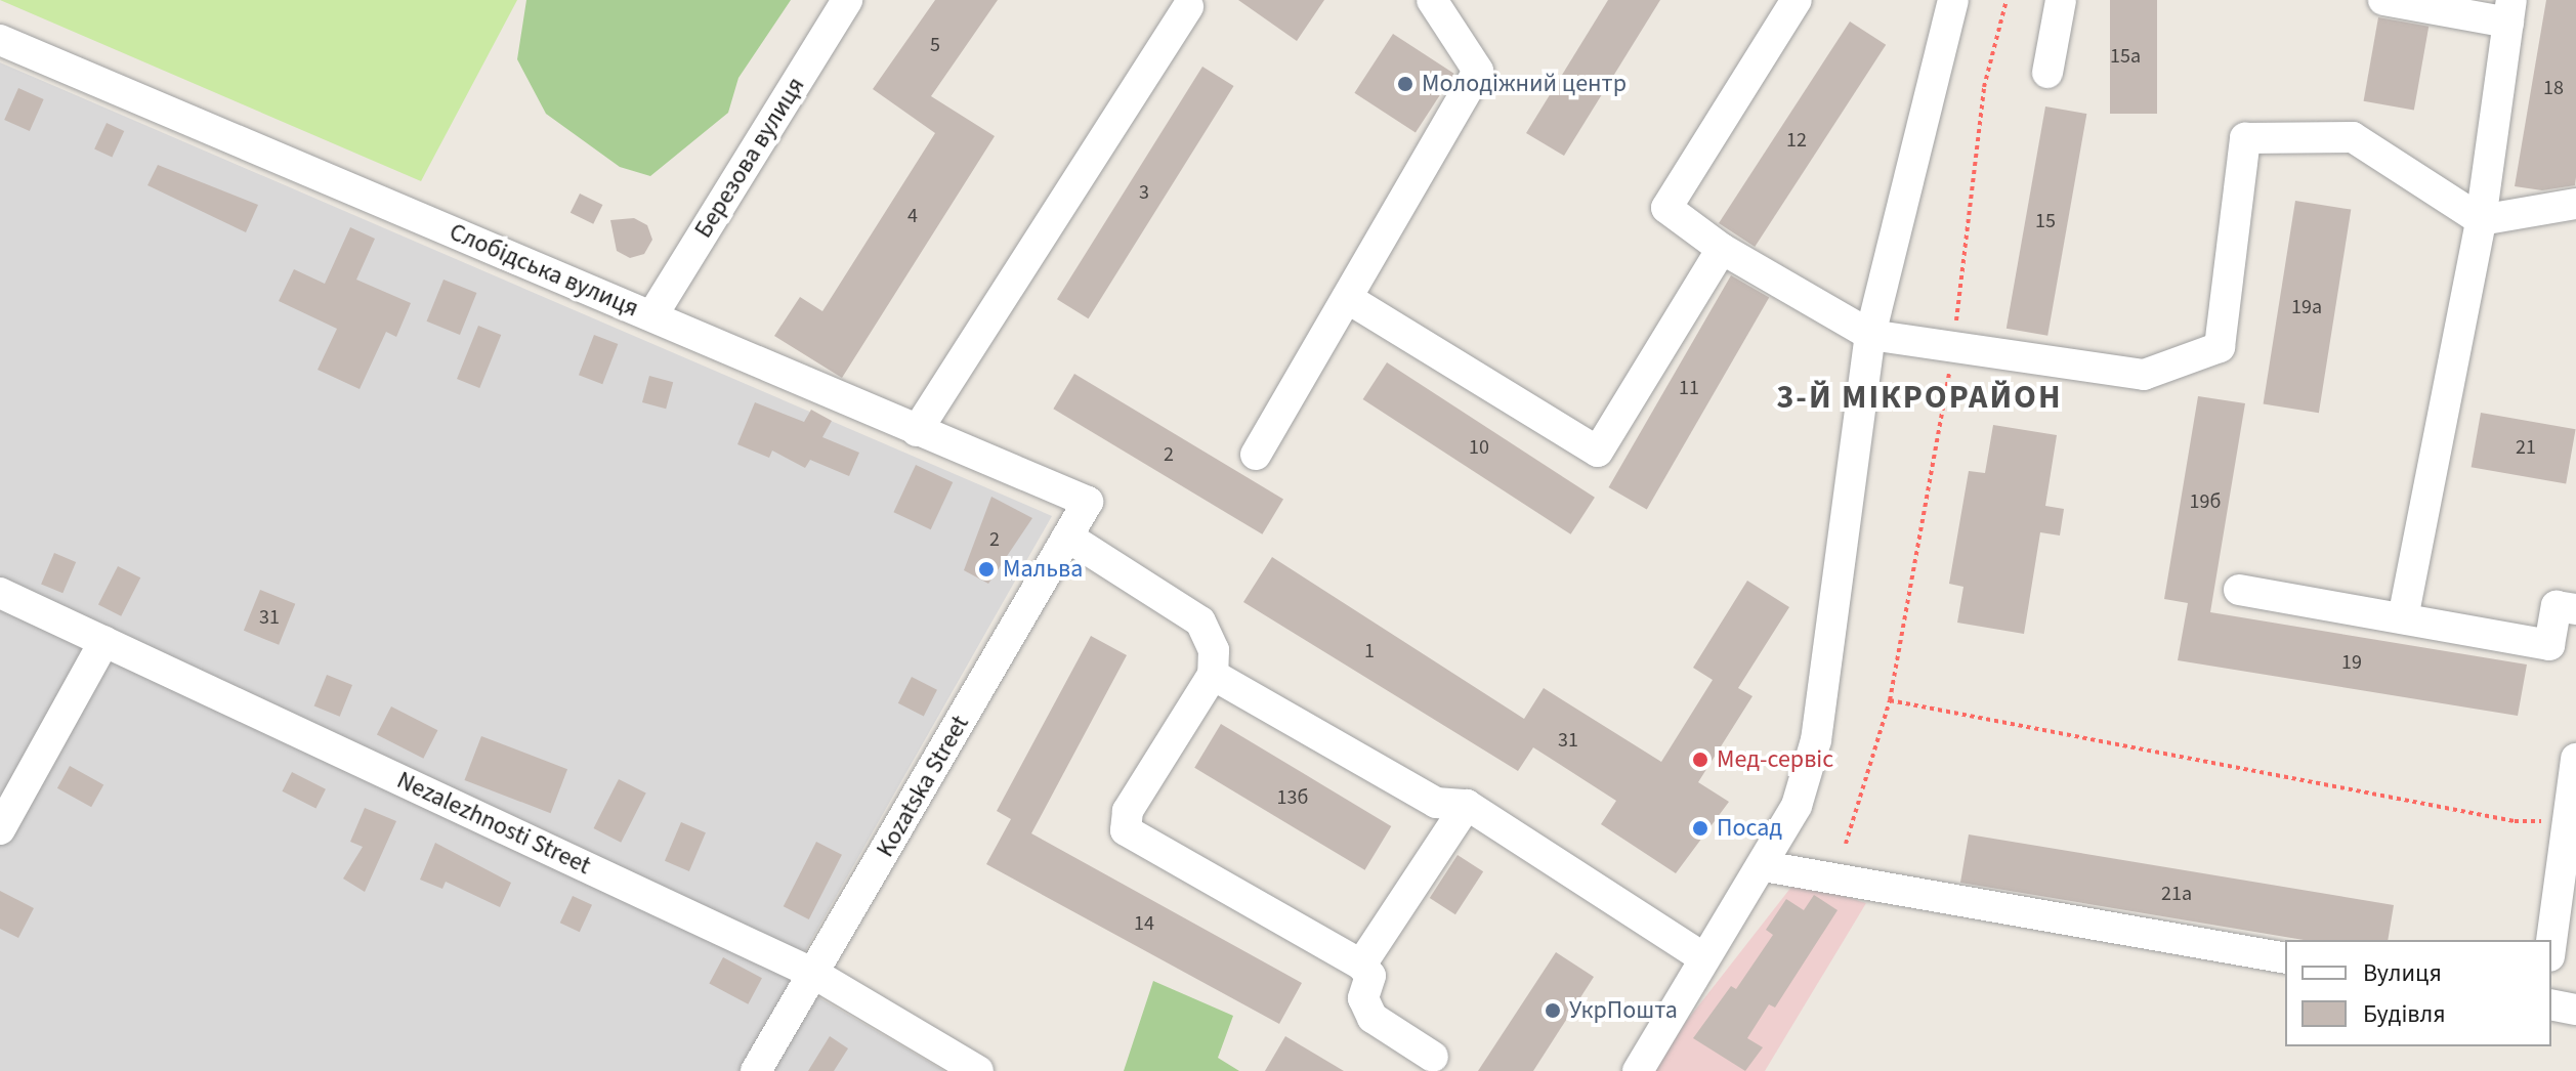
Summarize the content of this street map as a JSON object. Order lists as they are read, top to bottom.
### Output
{
  "streets": {
    "street": [
      "Березова вулиця",
      "Слобідська вулиця",
      "Kozatska Street",
      "Nezalezhnosti Street"
    ]
  },
  "crossings": [
    ["Березова вулиця", "Слобідська вулиця"],
    ["Слобідська вулиця", "Kozatska Street"],
    ["Kozatska Street", "Nezalezhnosti Street"]
  ],
  "districts": ["3-Й МІКРОРАЙОН"],
  "places": [
    "Молодіжний центр",
    "Мальва",
    "Мед-сервіс",
    "Посад",
    "УкрПошта"
  ],
  "house_numbers": [
    "5",
    "15а",
    "18",
    "12",
    "3",
    "4",
    "15",
    "19а",
    "11",
    "10",
    "21",
    "2",
    "19б",
    "2",
    "31",
    "1",
    "19",
    "31",
    "13б",
    "21а",
    "14"
  ],
  "legend": ["Вулиця", "Будівля"]
}
